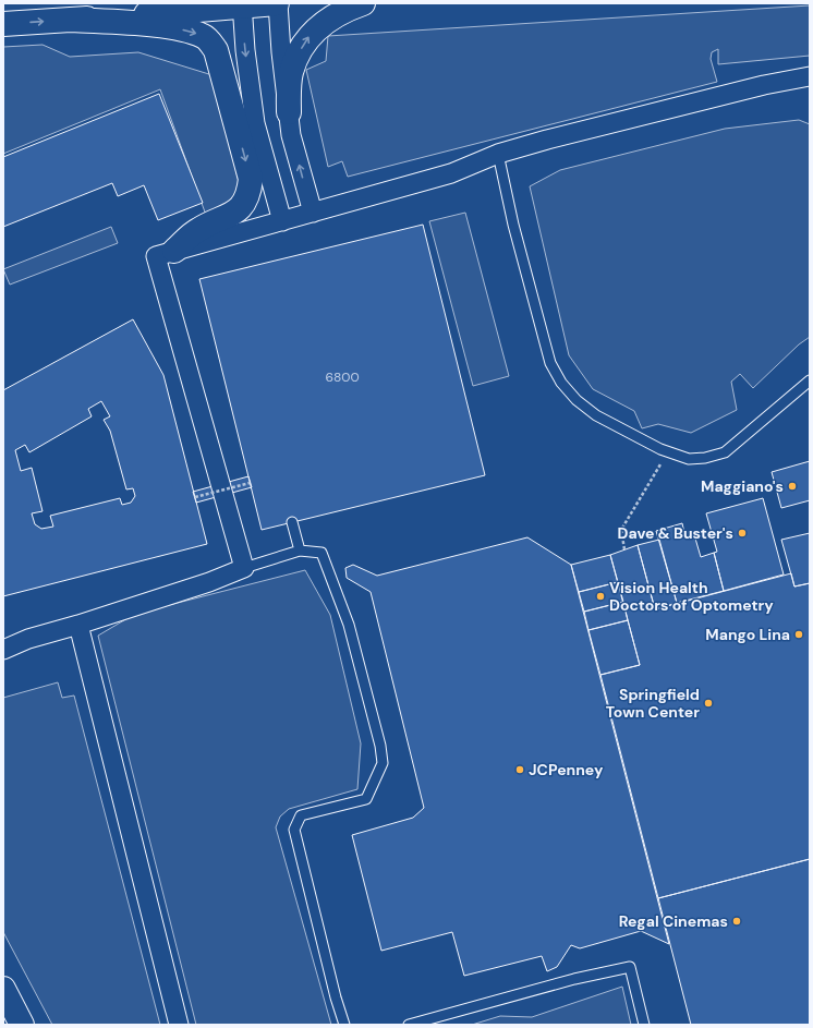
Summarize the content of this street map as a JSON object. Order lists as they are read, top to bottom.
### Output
{
  "places": [
    "Maggiano's",
    "Dave & Buster's",
    "Vision Health Doctors of Optometry",
    "Mango Lina",
    "Springfield Town Center",
    "JCPenney",
    "Regal Cinemas"
  ],
  "house_numbers": ["6800"]
}
